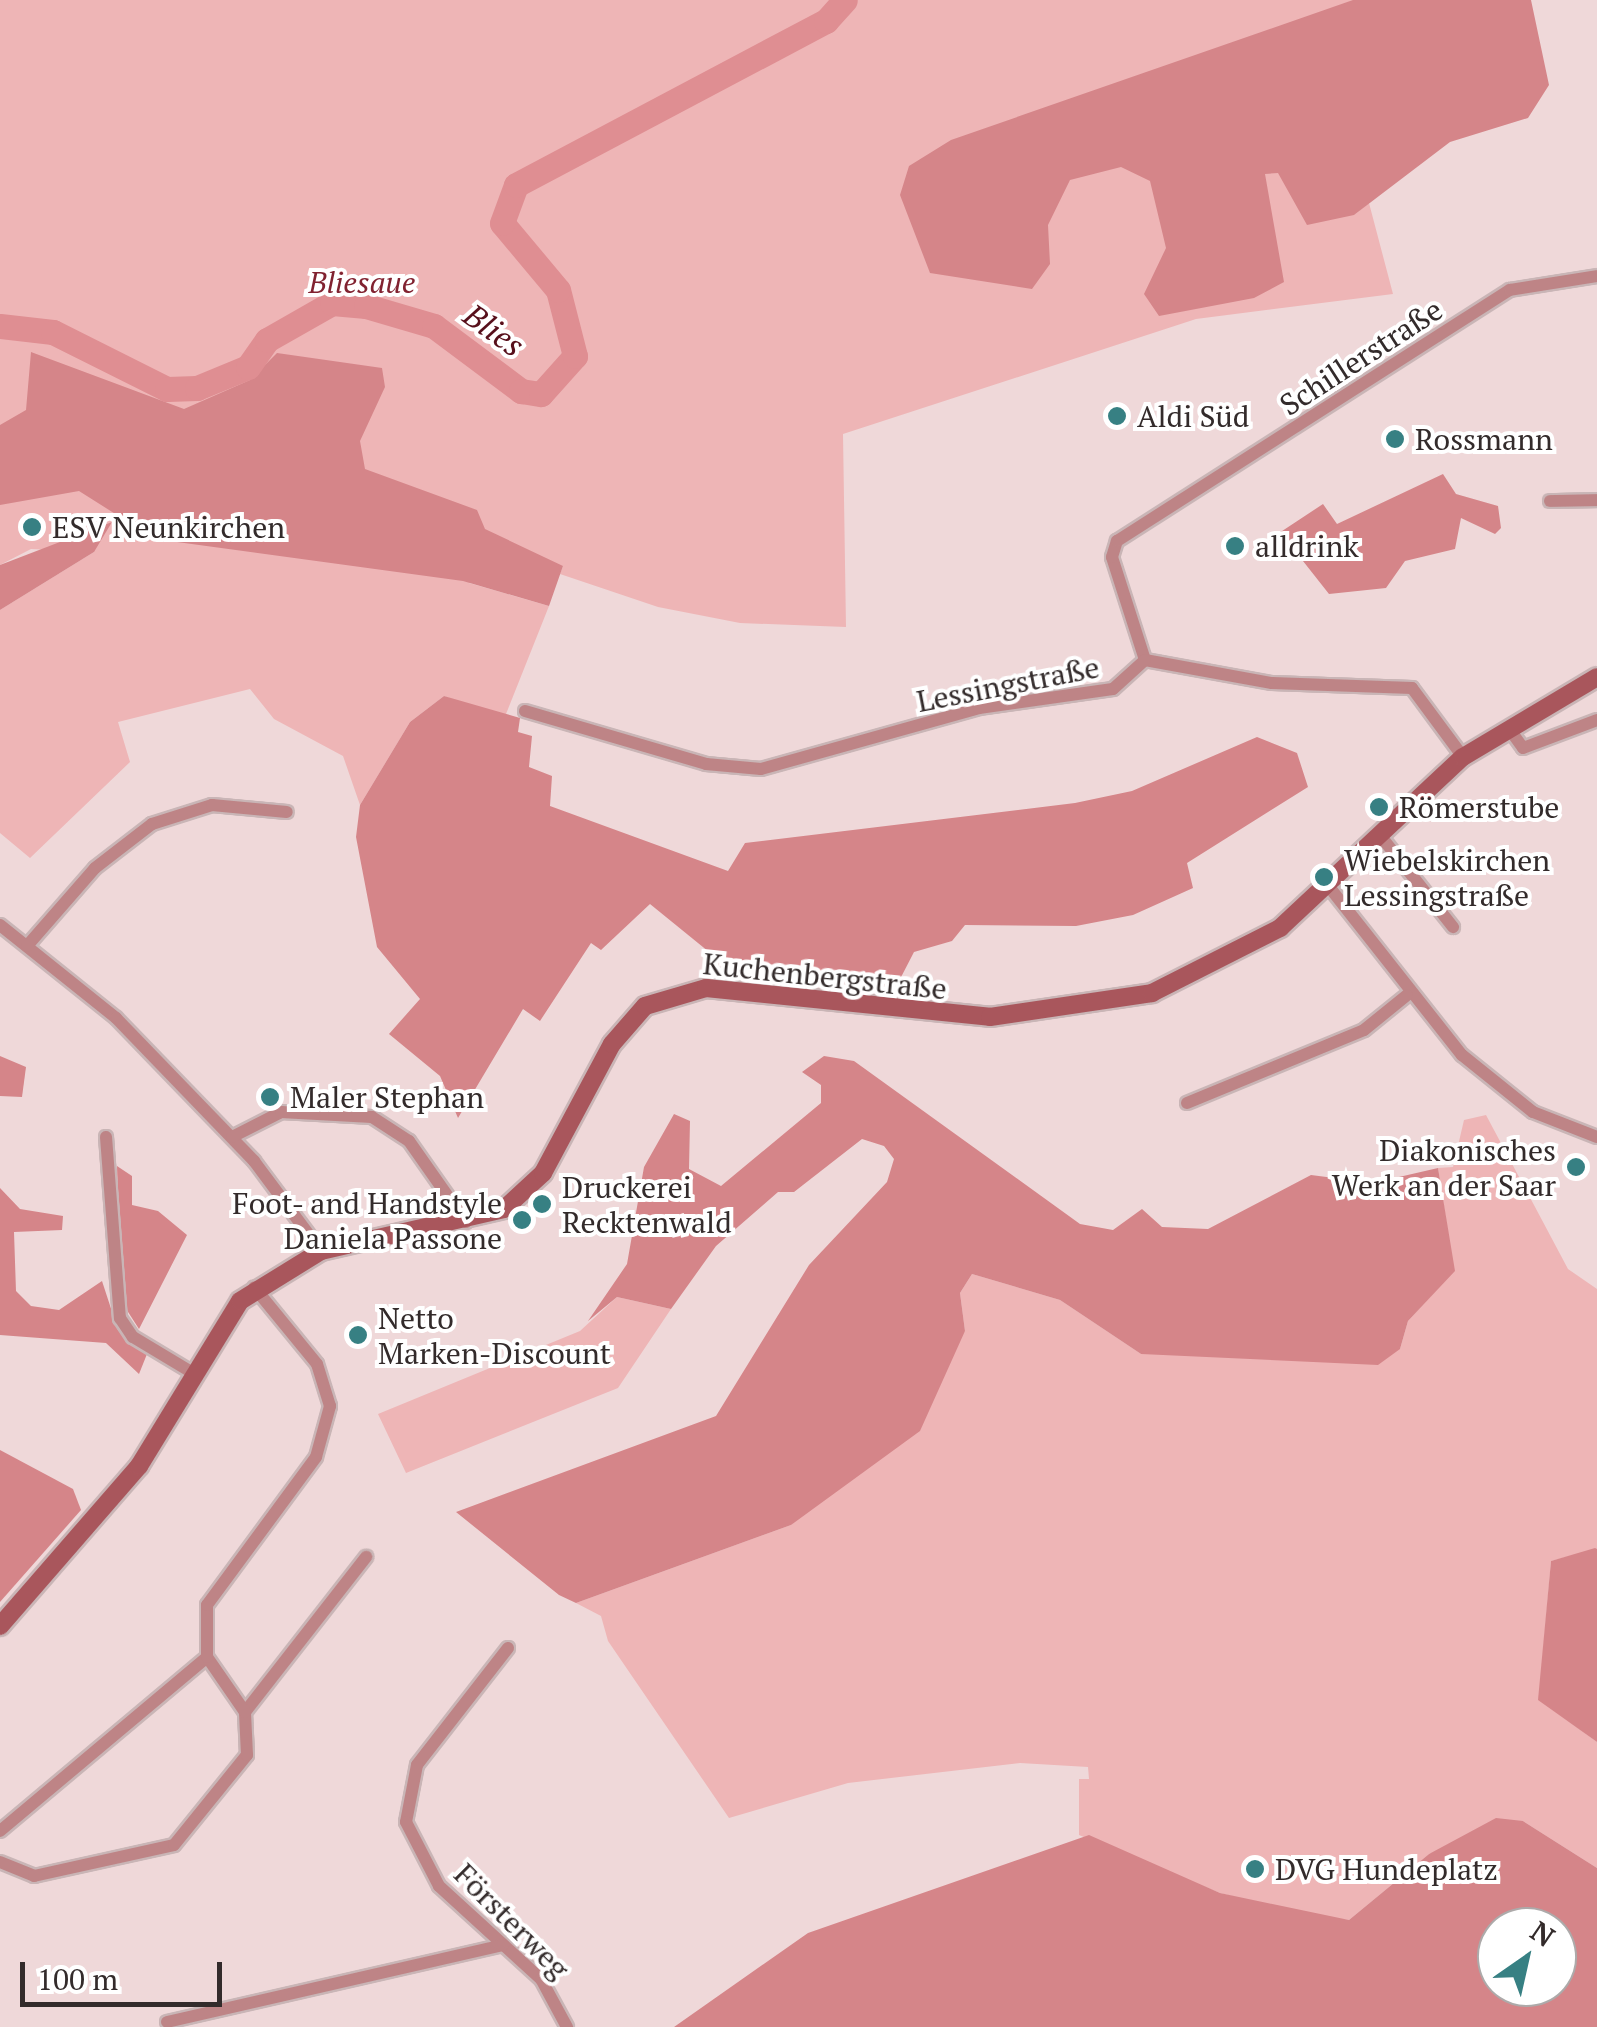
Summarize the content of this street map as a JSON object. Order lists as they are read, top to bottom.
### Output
{
  "streets": {
    "main road": ["Kuchenbergstraße"],
    "street": ["Schillerstraße", "Lessingstraße", "Försterweg"]
  },
  "crossings": [
    ["Schillerstraße", "Lessingstraße"]
  ],
  "water": ["Blies"],
  "parks": ["Bliesaue"],
  "places": [
    "Aldi Süd",
    "Rossmann",
    "ESV Neunkirchen",
    "alldrink",
    "Römerstube",
    "Wiebelskirchen Lessingstraße",
    "Maler Stephan",
    "Diakonisches Werk an der Saar",
    "Druckerei Recktenwald",
    "Foot- and Handstyle Daniela Passone",
    "Netto Marken-Discount",
    "DVG Hundeplatz"
  ],
  "scale_bar": "100 m",
  "north": "top right"
}
